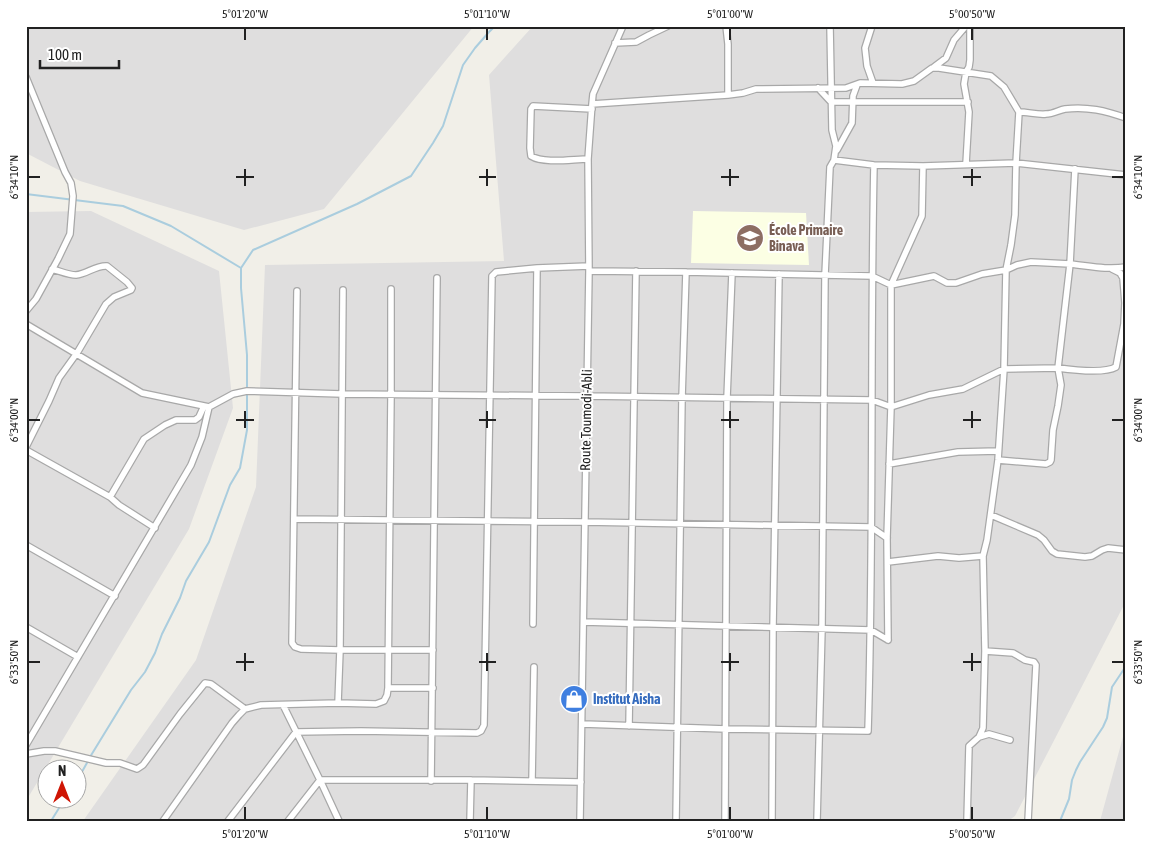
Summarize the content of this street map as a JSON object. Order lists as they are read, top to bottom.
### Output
{
  "streets": {
    "street": ["Route Toumodi-Abli"]
  },
  "places": {
    "school or university": ["École Primaire Binava"],
    "shop": ["Institut Aisha"]
  },
  "scale_bar": "100 m",
  "north": "top",
  "coordinates": [
    "5°01'20\"W",
    "5°01'10\"W",
    "5°01'00\"W",
    "5°00'50\"W",
    "6°34'10\"N",
    "6°34'00\"N",
    "6°33'50\"N"
  ]
}
